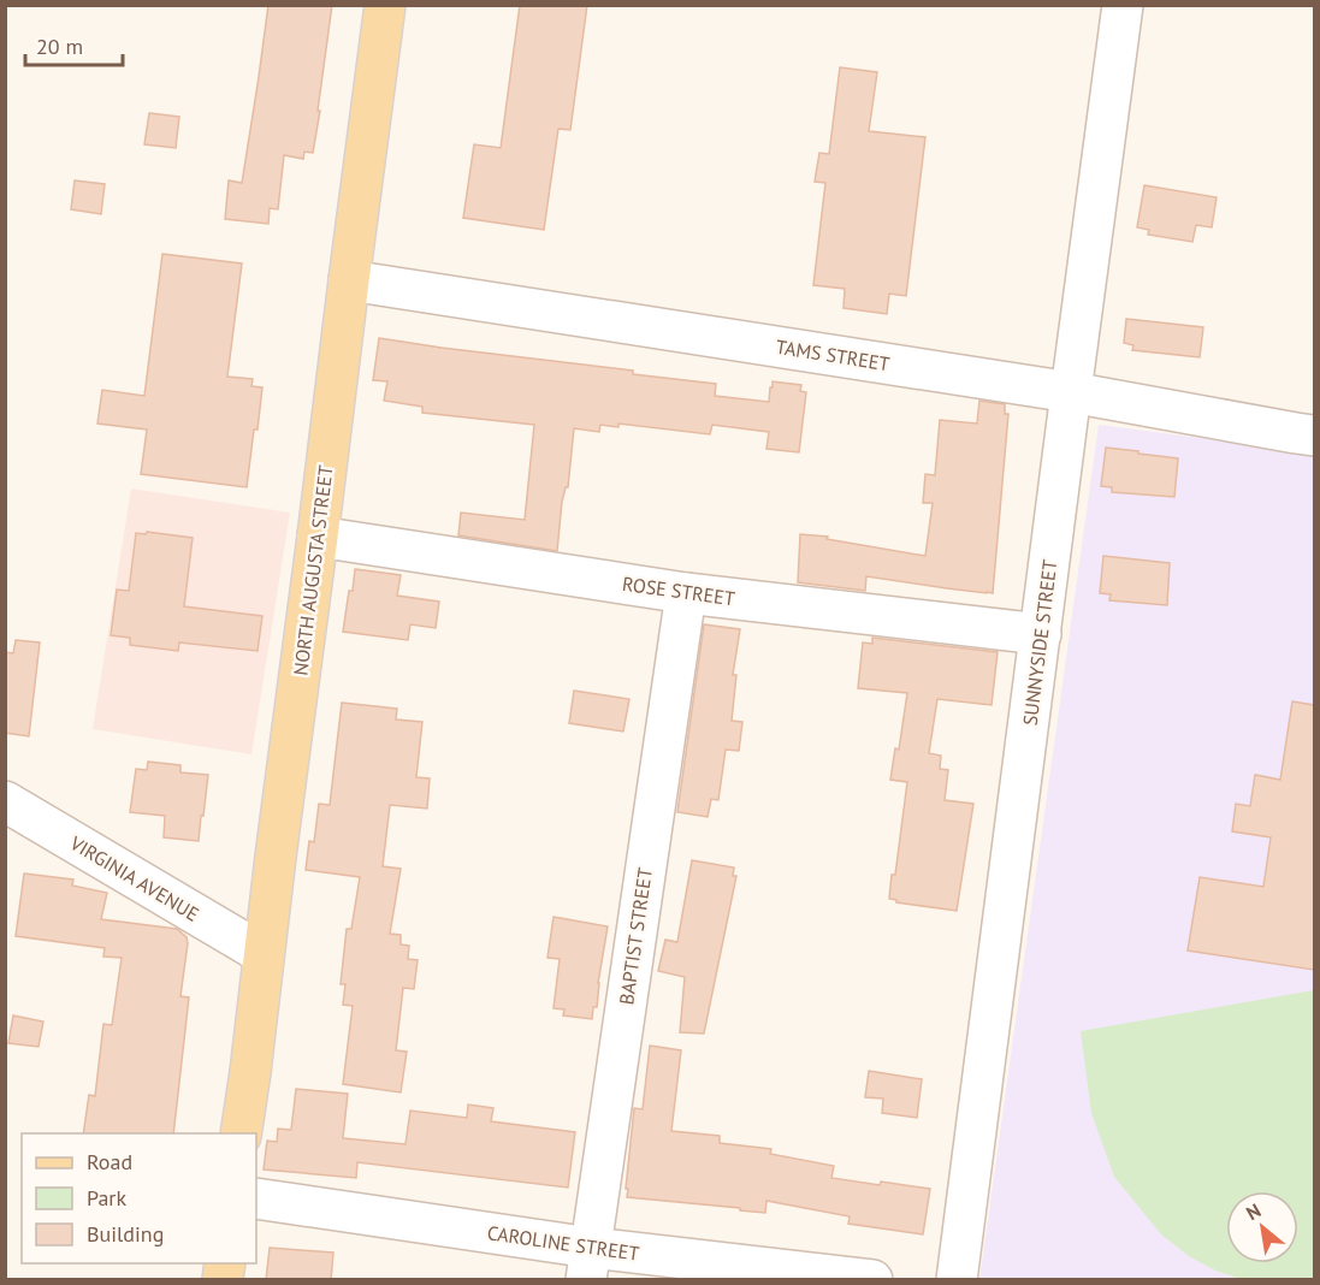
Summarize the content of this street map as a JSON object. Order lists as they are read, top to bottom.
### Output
{
  "streets": {
    "main road": ["NORTH AUGUSTA STREET"],
    "street": [
      "TAMS STREET",
      "ROSE STREET",
      "SUNNYSIDE STREET",
      "VIRGINIA AVENUE",
      "BAPTIST STREET",
      "CAROLINE STREET"
    ]
  },
  "crossings": [
    ["TAMS STREET", "NORTH AUGUSTA STREET"],
    ["TAMS STREET", "SUNNYSIDE STREET"],
    ["NORTH AUGUSTA STREET", "ROSE STREET"],
    ["NORTH AUGUSTA STREET", "VIRGINIA AVENUE"],
    ["ROSE STREET", "SUNNYSIDE STREET"],
    ["ROSE STREET", "BAPTIST STREET"],
    ["BAPTIST STREET", "CAROLINE STREET"]
  ],
  "legend": ["Road", "Park", "Building"],
  "scale_bar": "20 m",
  "north": "top left"
}
